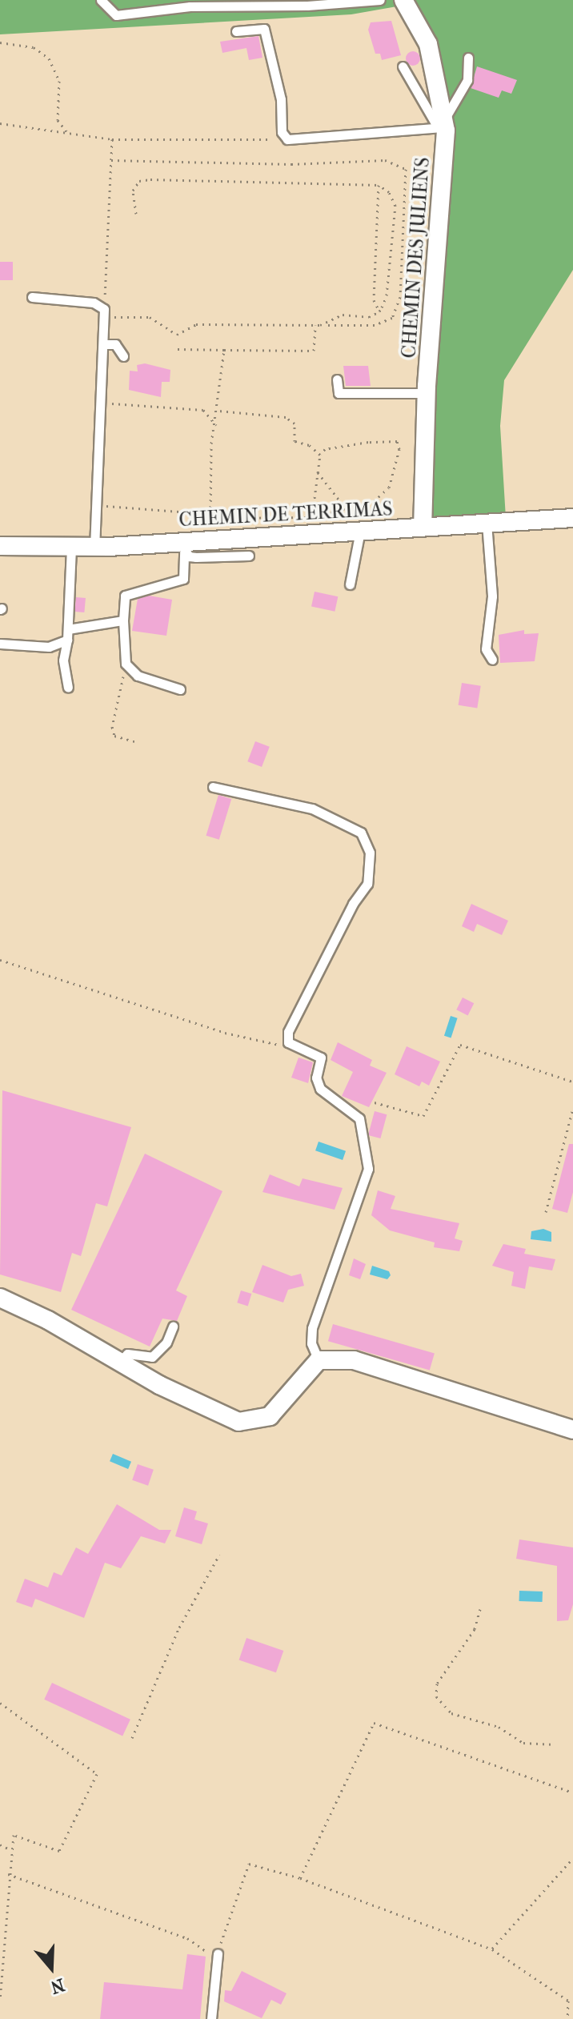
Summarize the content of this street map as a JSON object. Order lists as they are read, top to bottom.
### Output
{
  "streets": {
    "street": ["CHEMIN DES JULIENS", "CHEMIN DE TERRIMAS"]
  },
  "crossings": [
    ["CHEMIN DES JULIENS", "CHEMIN DE TERRIMAS"]
  ],
  "north": "bottom"
}
